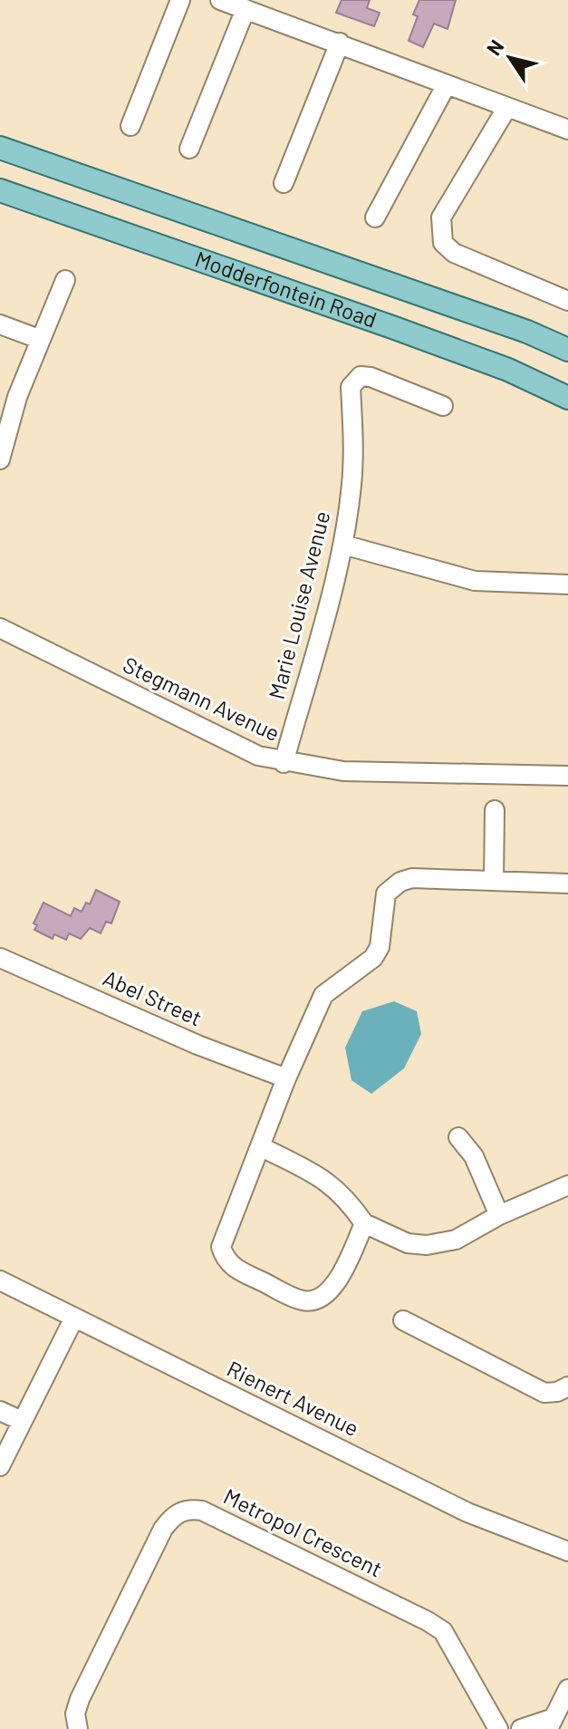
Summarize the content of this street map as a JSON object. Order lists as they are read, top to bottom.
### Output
{
  "streets": {
    "main road": ["Modderfontein Road"],
    "street": [
      "Marie Louise Avenue",
      "Stegmann Avenue",
      "Abel Street",
      "Rienert Avenue",
      "Metropol Crescent"
    ]
  },
  "crossings": [
    ["Marie Louise Avenue", "Stegmann Avenue"]
  ],
  "north": "top left"
}
